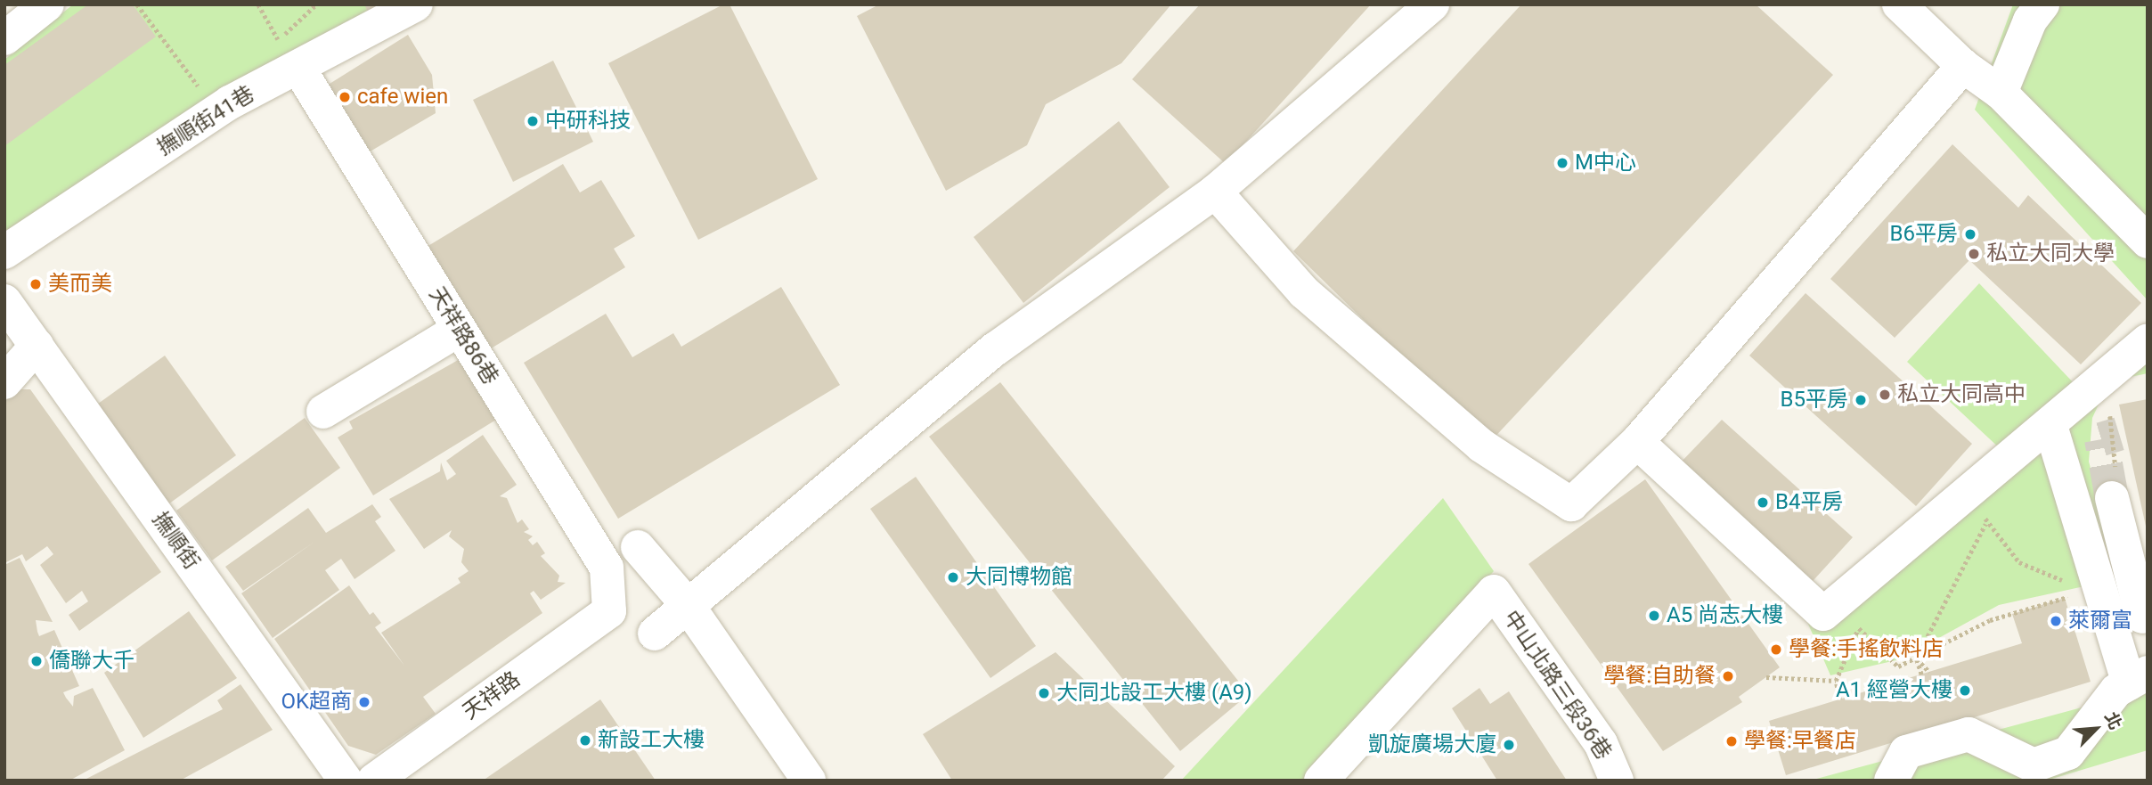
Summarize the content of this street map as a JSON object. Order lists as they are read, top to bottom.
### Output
{
  "streets": {
    "street": [
      "撫順街41巷",
      "天祥路86巷",
      "撫順街",
      "中山北路三段36巷",
      "天祥路"
    ]
  },
  "crossings": [
    ["撫順街41巷", "天祥路86巷"],
    ["天祥路86巷", "天祥路"]
  ],
  "places": [
    "cafe wien",
    "中研科技",
    "M中心",
    "B6平房",
    "私立大同大學",
    "美而美",
    "私立大同高中",
    "B5平房",
    "B4平房",
    "大同博物館",
    "A5 尚志大樓",
    "萊爾富",
    "學餐:手搖飲料店",
    "僑聯大千",
    "學餐:自助餐",
    "A1 經營大樓",
    "大同北設工大樓 (A9)",
    "OK超商",
    "新設工大樓",
    "學餐:早餐店",
    "凱旋廣場大廈"
  ],
  "north": "top right"
}
